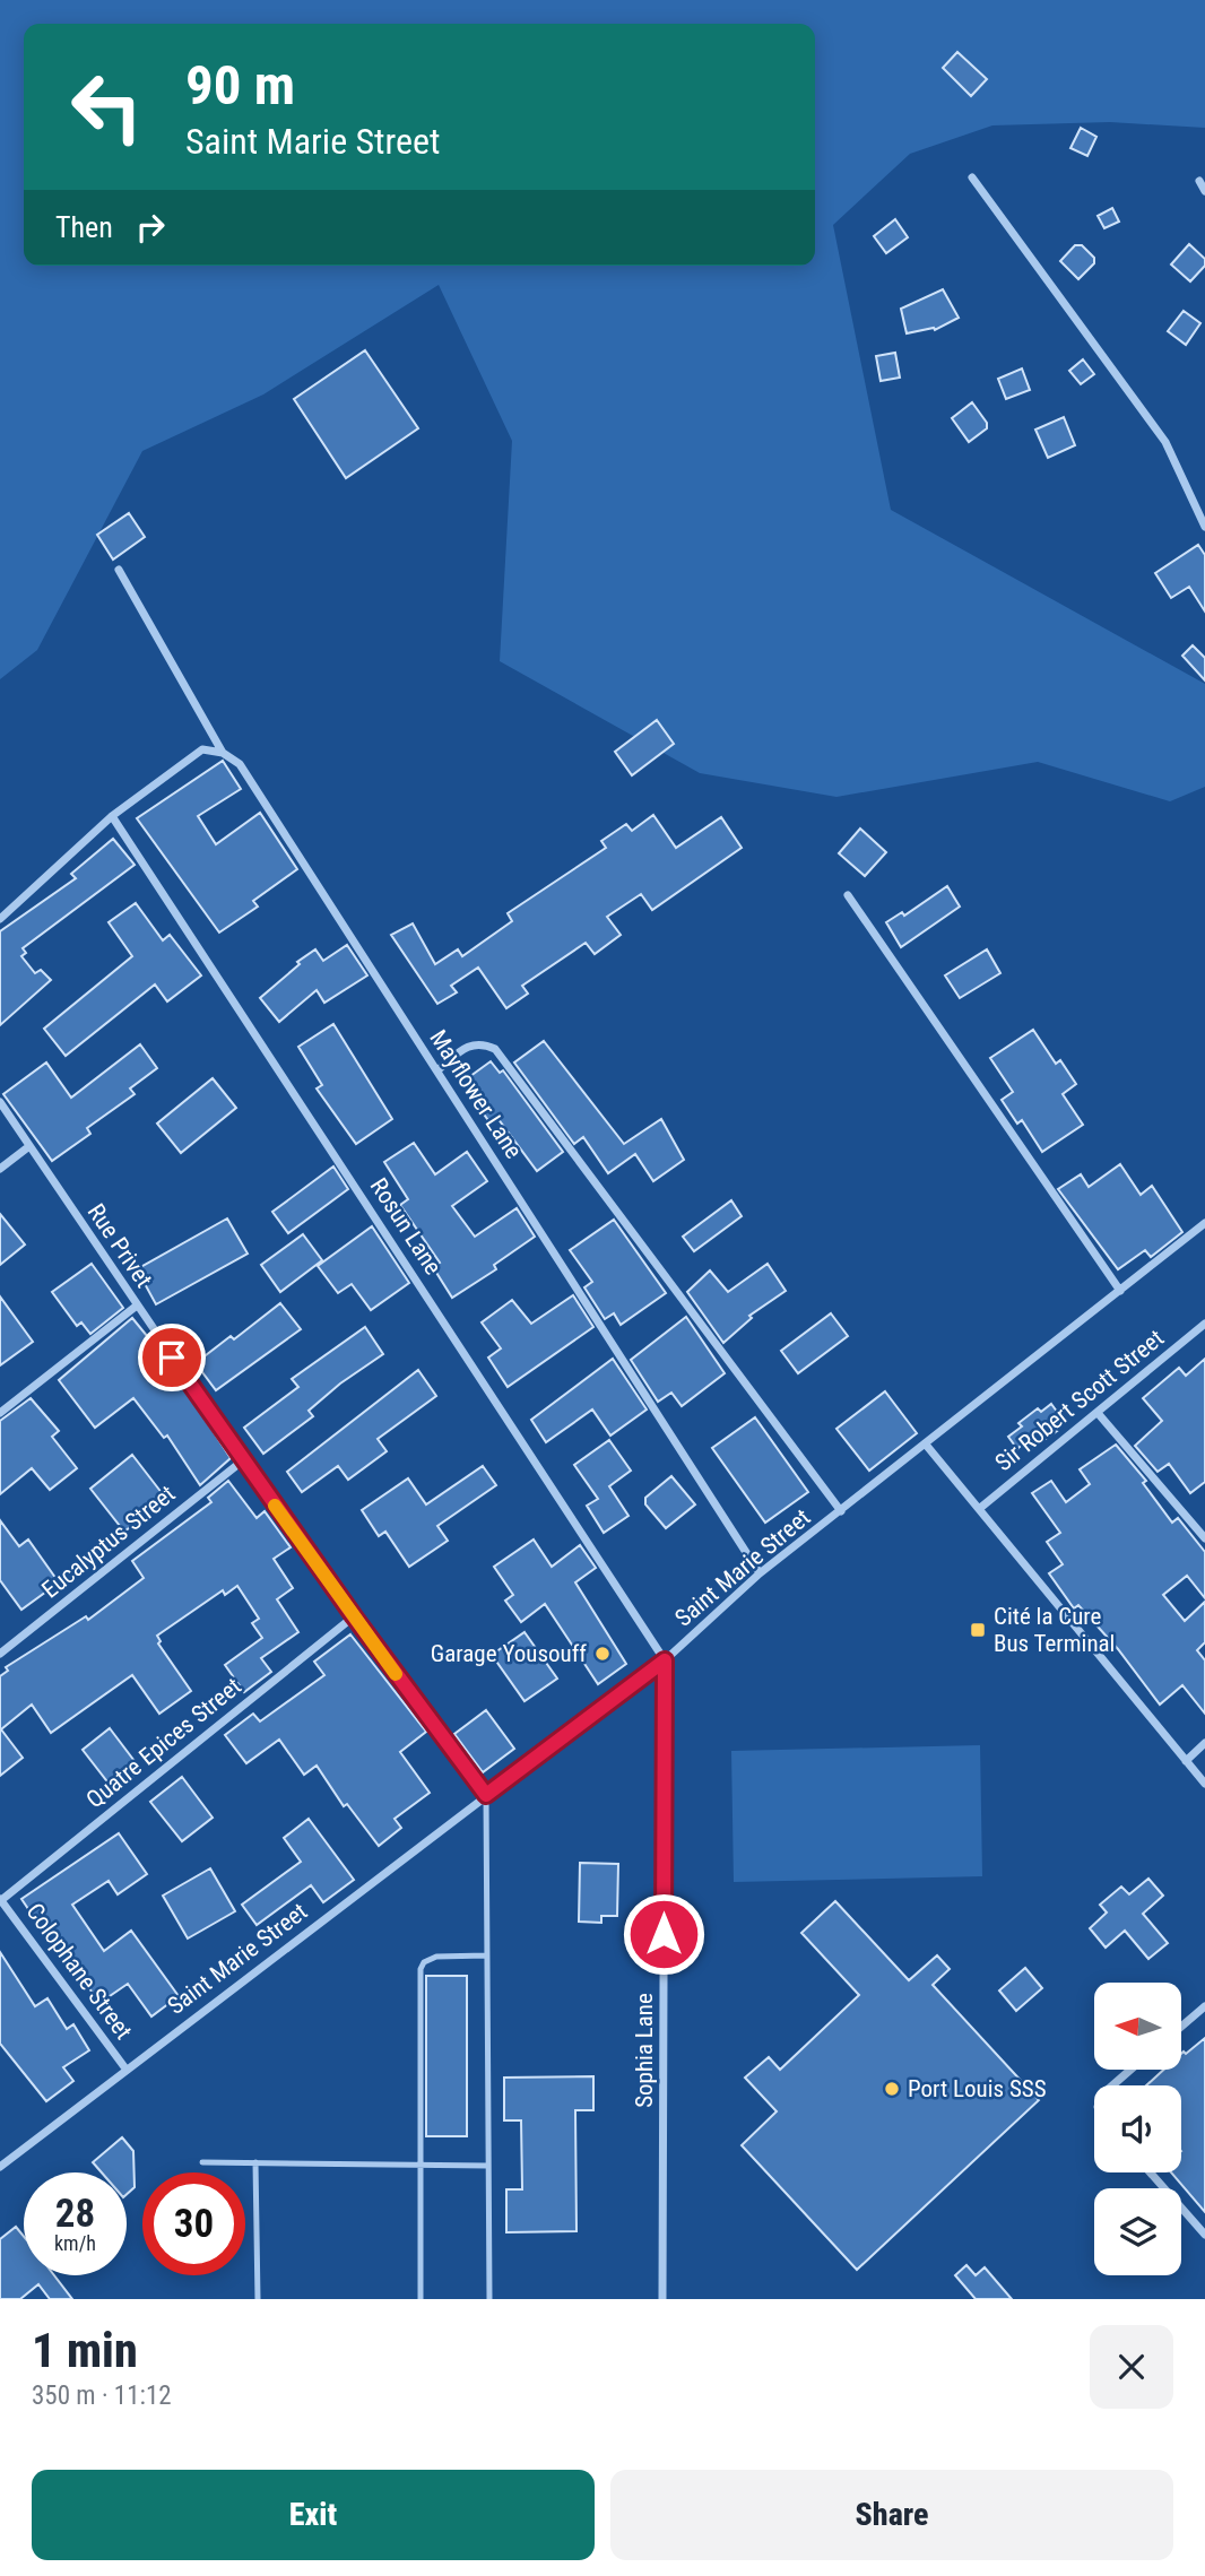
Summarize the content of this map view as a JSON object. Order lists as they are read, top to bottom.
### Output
{
  "streets": {
    "street": [
      "Mayflower Lane",
      "Rosun Lane",
      "Rue Privet",
      "Sir Robert Scott Street",
      "Eucalyptus Street",
      "Saint Marie Street",
      "Quatre Epices Street",
      "Colophane Street",
      "Sophia Lane"
    ]
  },
  "crossings": [
    ["Mayflower Lane", "Saint Marie Street"],
    ["Rosun Lane", "Saint Marie Street"],
    ["Rosun Lane", "Sophia Lane"],
    ["Rue Privet", "Eucalyptus Street"],
    ["Rue Privet", "Saint Marie Street"],
    ["Rue Privet", "Quatre Epices Street"],
    ["Saint Marie Street", "Colophane Street"],
    ["Saint Marie Street", "Sophia Lane"],
    ["Quatre Epices Street", "Colophane Street"]
  ],
  "places": {
    "transit": ["Cité la Cure Bus Terminal"],
    "other": ["Garage Yousouff", "Port Louis SSS"]
  },
  "north": "left",
  "page": {
    "turn": ["90 m", "Saint Marie Street"],
    "then": "Then",
    "speed": "28 km/h",
    "limit": "30",
    "heading": ["1 min", "350 m · 11:12"],
    "buttons": ["Exit", "Share"]
  }
}
